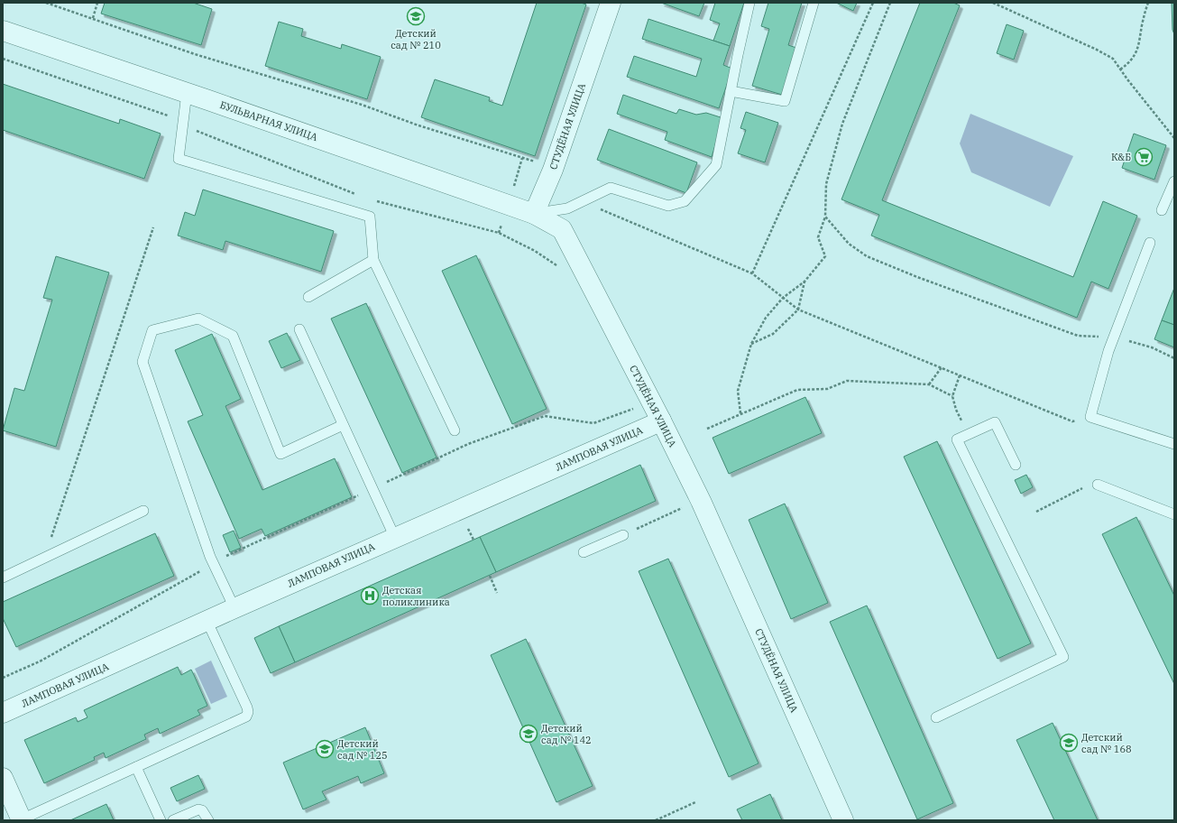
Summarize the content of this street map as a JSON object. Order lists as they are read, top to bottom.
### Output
{
  "streets": {
    "street": ["БУЛЬВАРНАЯ УЛИЦА", "СТУДЁНАЯ УЛИЦА", "ЛАМПОВАЯ УЛИЦА"]
  },
  "crossings": [
    ["БУЛЬВАРНАЯ УЛИЦА", "СТУДЁНАЯ УЛИЦА"],
    ["СТУДЁНАЯ УЛИЦА", "ЛАМПОВАЯ УЛИЦА"]
  ],
  "places": {
    "school or university": [
      "Детский сад № 210",
      "Детский сад № 142",
      "Детский сад № 168",
      "Детский сад № 125"
    ],
    "supermarket": ["К&Б"],
    "hospital": ["Детская поликлиника"]
  }
}
